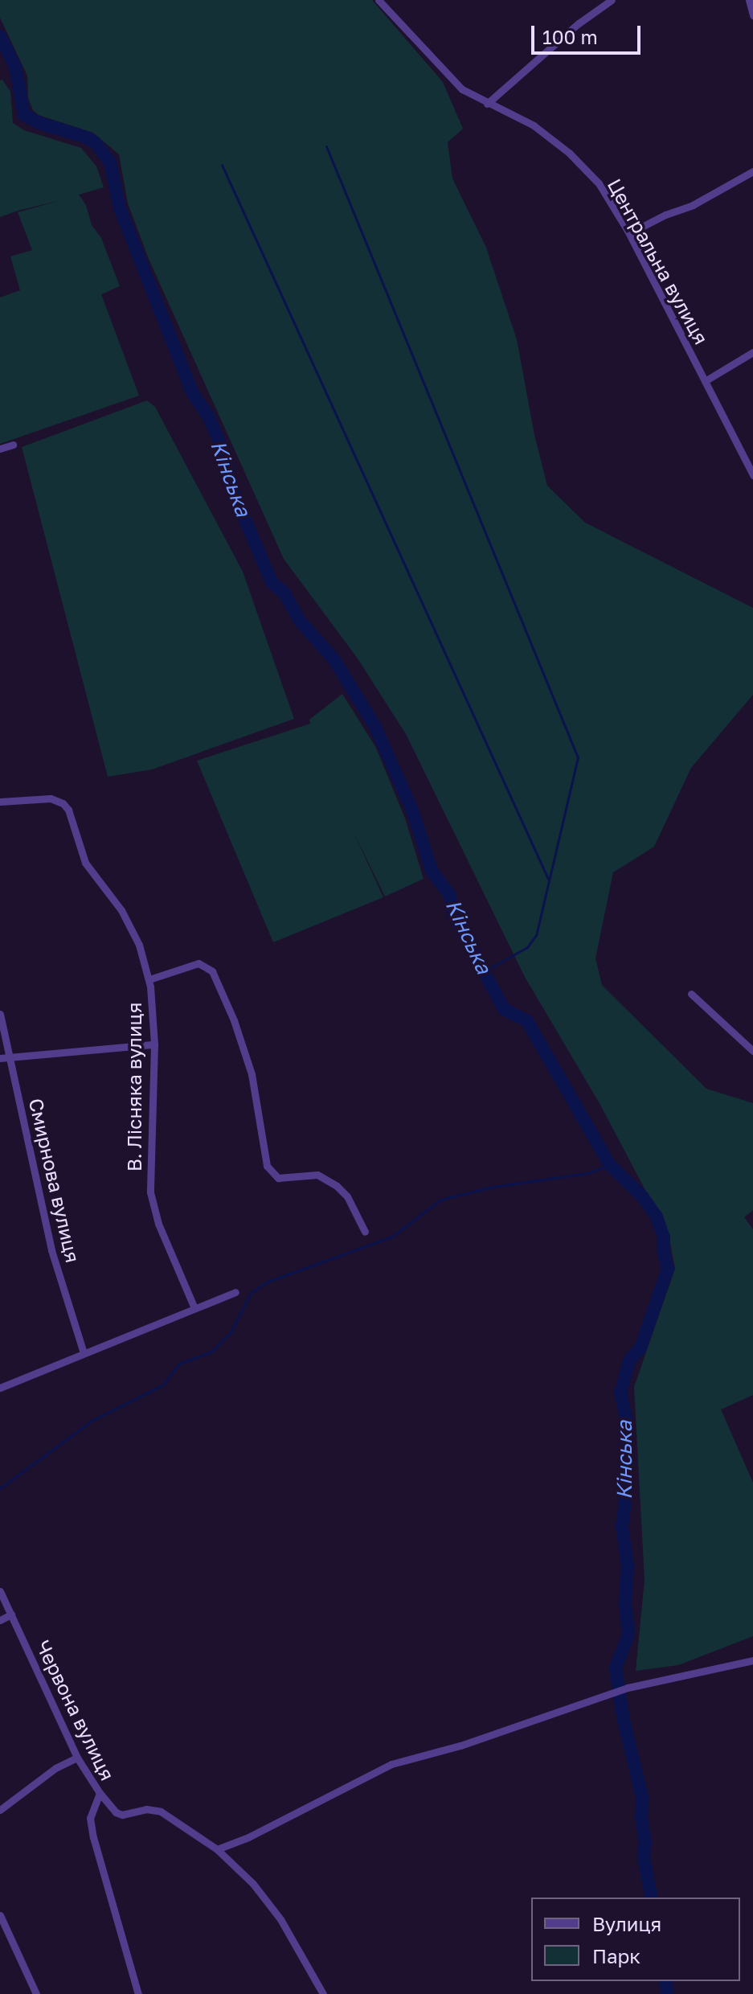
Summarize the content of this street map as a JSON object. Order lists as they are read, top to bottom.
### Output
{
  "streets": {
    "street": [
      "Центральна вулиця",
      "В. Лісняка вулиця",
      "Смирнова вулиця",
      "Червона вулиця"
    ]
  },
  "water": ["Кінська"],
  "legend": ["Вулиця", "Парк"],
  "scale_bar": "100 m"
}
